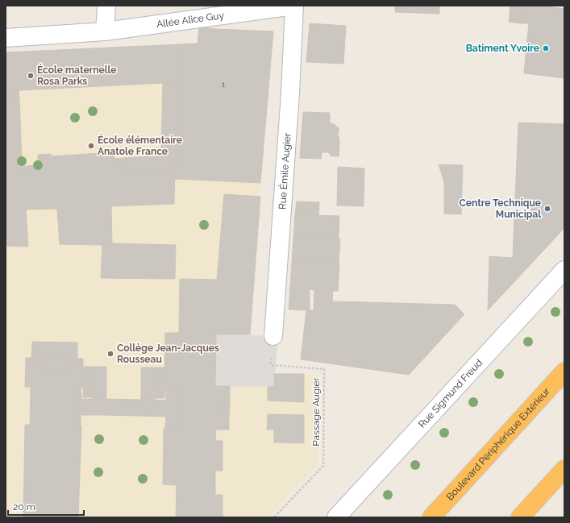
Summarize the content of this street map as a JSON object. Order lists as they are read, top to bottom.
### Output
{
  "streets": {
    "highway": ["Boulevard Périphérique Extérieur"],
    "street": ["Allée Alice Guy", "Rue Émile Augier", "Rue Sigmund Freud"],
    "path": ["Passage Augier"]
  },
  "crossings": [
    ["Allée Alice Guy", "Rue Émile Augier"],
    ["Rue Émile Augier", "Passage Augier"]
  ],
  "places": [
    "Batiment Yvoire",
    "École maternelle Rosa Parks",
    "École élémentaire Anatole France",
    "Centre Technique Municipal",
    "Collège Jean-Jacques Rousseau"
  ],
  "house_numbers": ["1"],
  "scale_bar": "20 m"
}
